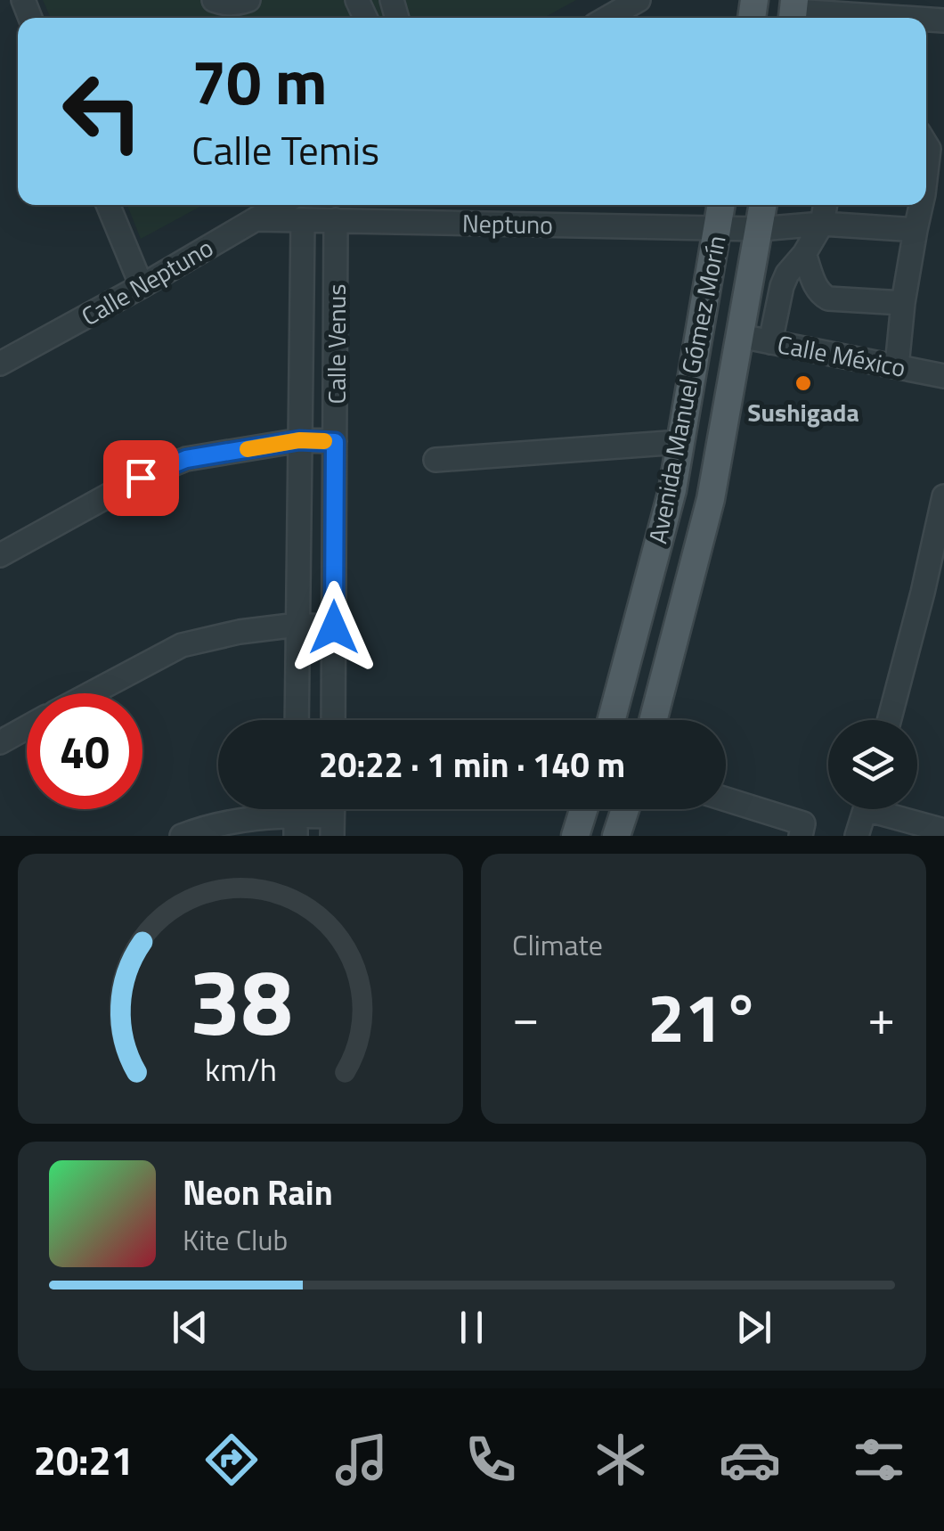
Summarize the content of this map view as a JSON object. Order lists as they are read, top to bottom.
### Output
{
  "streets": {
    "main road": ["Avenida Manuel Gómez Morín"],
    "street": [
      "Neptuno",
      "Calle Neptuno",
      "Calle Venus",
      "Calle México"
    ]
  },
  "crossings": [
    ["Neptuno", "Calle Neptuno"],
    ["Neptuno", "Calle Venus"],
    ["Neptuno", "Avenida Manuel Gómez Morín"],
    ["Calle México", "Avenida Manuel Gómez Morín"]
  ],
  "places": ["Sushigada"],
  "page": {
    "turn": ["70 m", "Calle Temis"],
    "limit": "40",
    "trip": "20:22 · 1 min · 140 m",
    "tile": "Climate",
    "heat": ["−", "21°", "+"],
    "song": ["Neon Rain", "Kite Club"],
    "tabs": "20:21",
    "gauge": ["38", "km/h"]
  }
}
